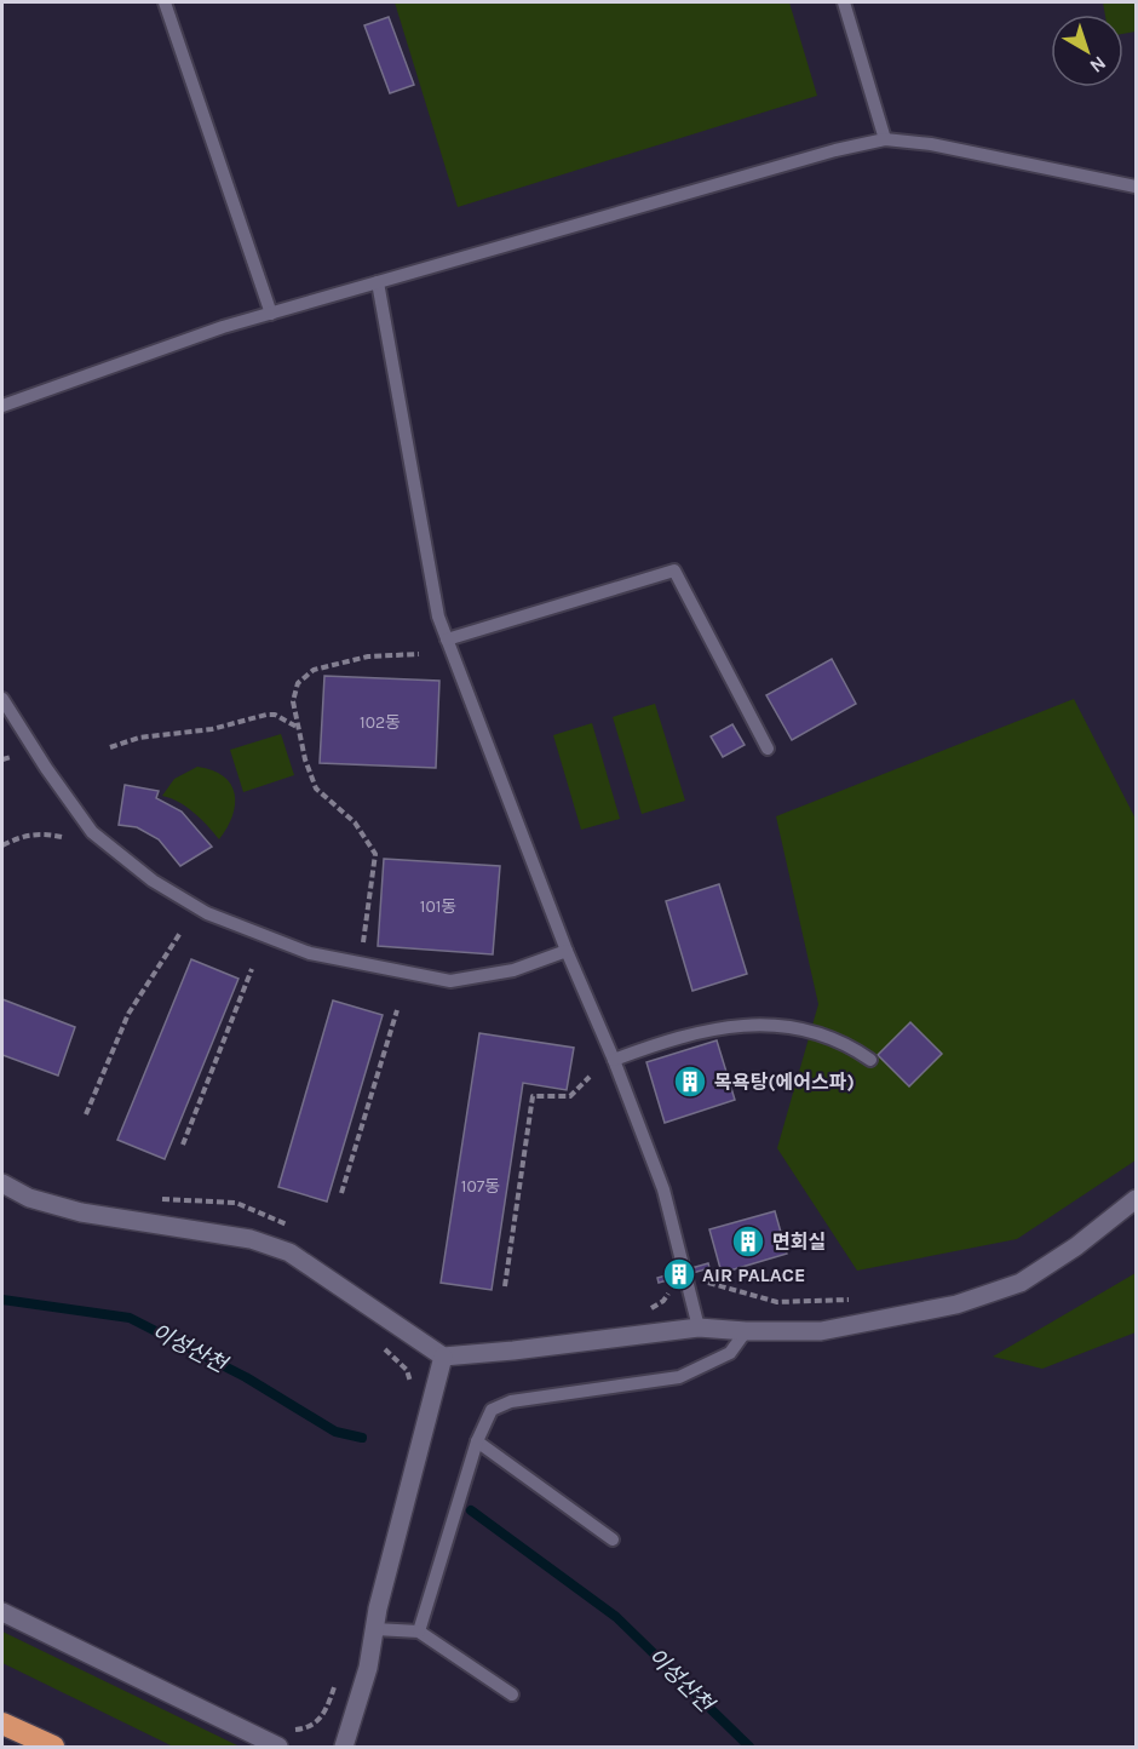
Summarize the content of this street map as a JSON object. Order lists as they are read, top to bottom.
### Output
{
  "water": ["이성산천"],
  "places": {
    "building": ["목욕탕(에어스파)", "면회실", "AIR PALACE"]
  },
  "house_numbers": ["102동", "101동", "107동"],
  "north": "bottom right"
}
